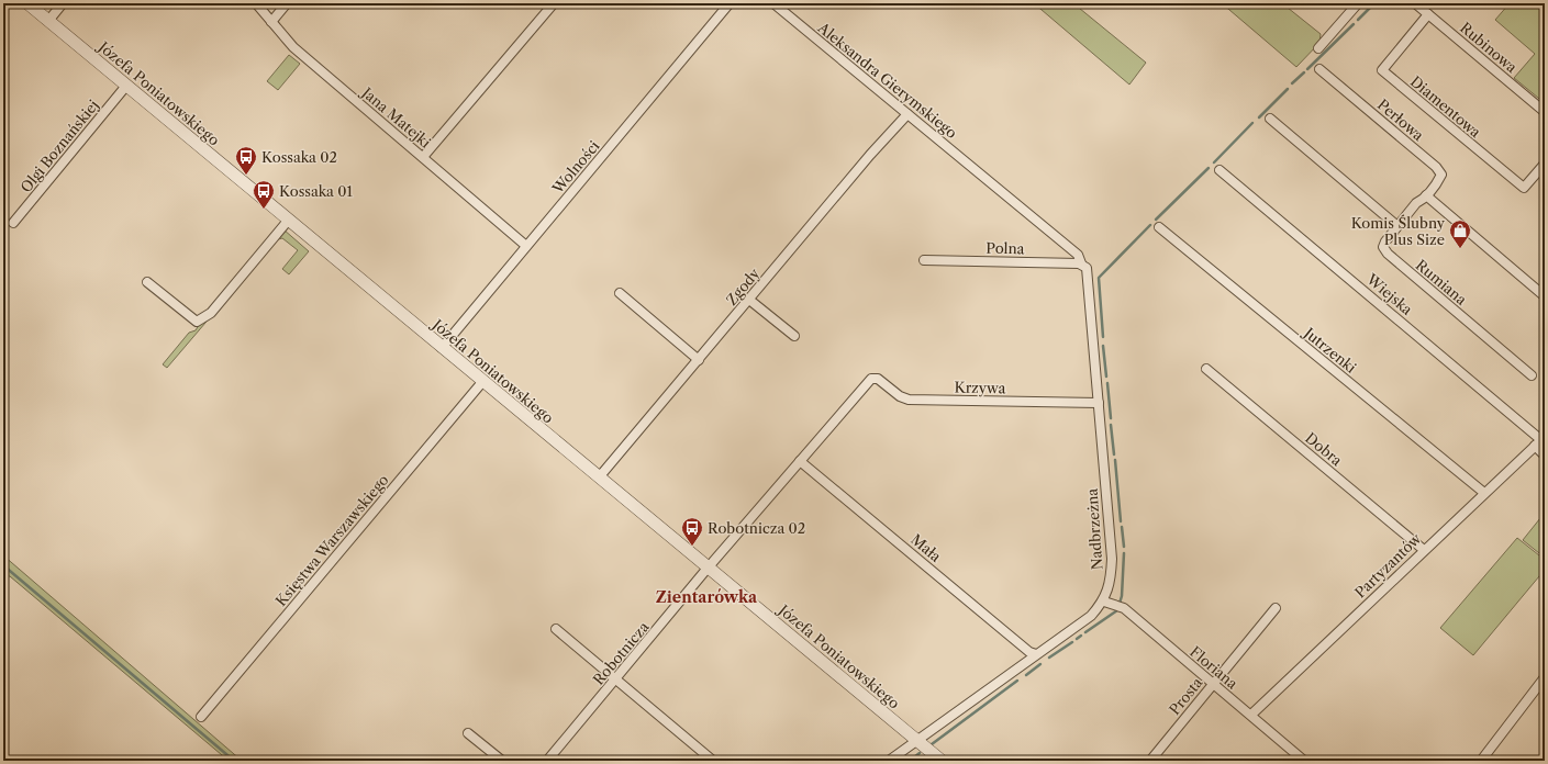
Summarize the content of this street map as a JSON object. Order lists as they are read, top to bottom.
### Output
{
  "streets": {
    "street": [
      "Rubinowa",
      "Aleksandra Gierymskiego",
      "Józefa Poniatowskiego",
      "Diamentowa",
      "Jana Matejki",
      "Perłowa",
      "Olgi Boznańskiej",
      "Wolności",
      "Polna",
      "Rumiana",
      "Zgody",
      "Wiejska",
      "Jutrzenki",
      "Krzywa",
      "Dobra",
      "Nadbrzeżna",
      "Księstwa Warszawskiego",
      "Mała",
      "Partyzantów",
      "Robotnicza",
      "Floriana",
      "Prosta"
    ]
  },
  "crossings": [
    ["Rubinowa", "Diamentowa"],
    ["Aleksandra Gierymskiego", "Polna"],
    ["Aleksandra Gierymskiego", "Zgody"],
    ["Aleksandra Gierymskiego", "Nadbrzeżna"],
    ["Józefa Poniatowskiego", "Olgi Boznańskiej"],
    ["Józefa Poniatowskiego", "Wolności"],
    ["Józefa Poniatowskiego", "Zgody"],
    ["Józefa Poniatowskiego", "Nadbrzeżna"],
    ["Józefa Poniatowskiego", "Księstwa Warszawskiego"],
    ["Józefa Poniatowskiego", "Robotnicza"],
    ["Jana Matejki", "Wolności"],
    ["Polna", "Nadbrzeżna"],
    ["Wiejska", "Partyzantów"],
    ["Jutrzenki", "Partyzantów"],
    ["Krzywa", "Nadbrzeżna"],
    ["Krzywa", "Robotnicza"],
    ["Dobra", "Partyzantów"],
    ["Nadbrzeżna", "Mała"],
    ["Nadbrzeżna", "Floriana"],
    ["Mała", "Robotnicza"],
    ["Partyzantów", "Floriana"],
    ["Floriana", "Prosta"]
  ],
  "districts": ["Zientarówka"],
  "places": {
    "bus stop": ["Kossaka 02", "Kossaka 01", "Robotnicza 02"],
    "shop": ["Komis Ślubny Plus Size"]
  }
}
